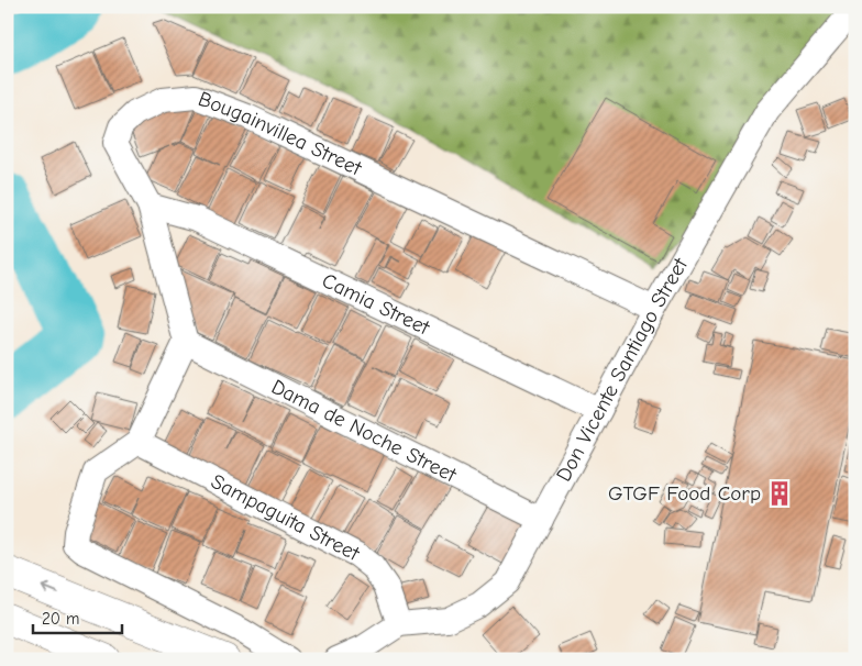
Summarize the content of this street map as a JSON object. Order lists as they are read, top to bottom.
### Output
{
  "streets": {
    "street": [
      "Bougainvillea Street",
      "Camia Street",
      "Don Vicente Santiago Street",
      "Dama de Noche Street",
      "Sampaguita Street"
    ]
  },
  "crossings": [
    ["Bougainvillea Street", "Camia Street"],
    ["Bougainvillea Street", "Don Vicente Santiago Street"],
    ["Bougainvillea Street", "Dama de Noche Street"],
    ["Camia Street", "Don Vicente Santiago Street"],
    ["Don Vicente Santiago Street", "Dama de Noche Street"],
    ["Don Vicente Santiago Street", "Sampaguita Street"]
  ],
  "places": {
    "building": ["GTGF Food Corp"]
  },
  "scale_bar": "20 m"
}
